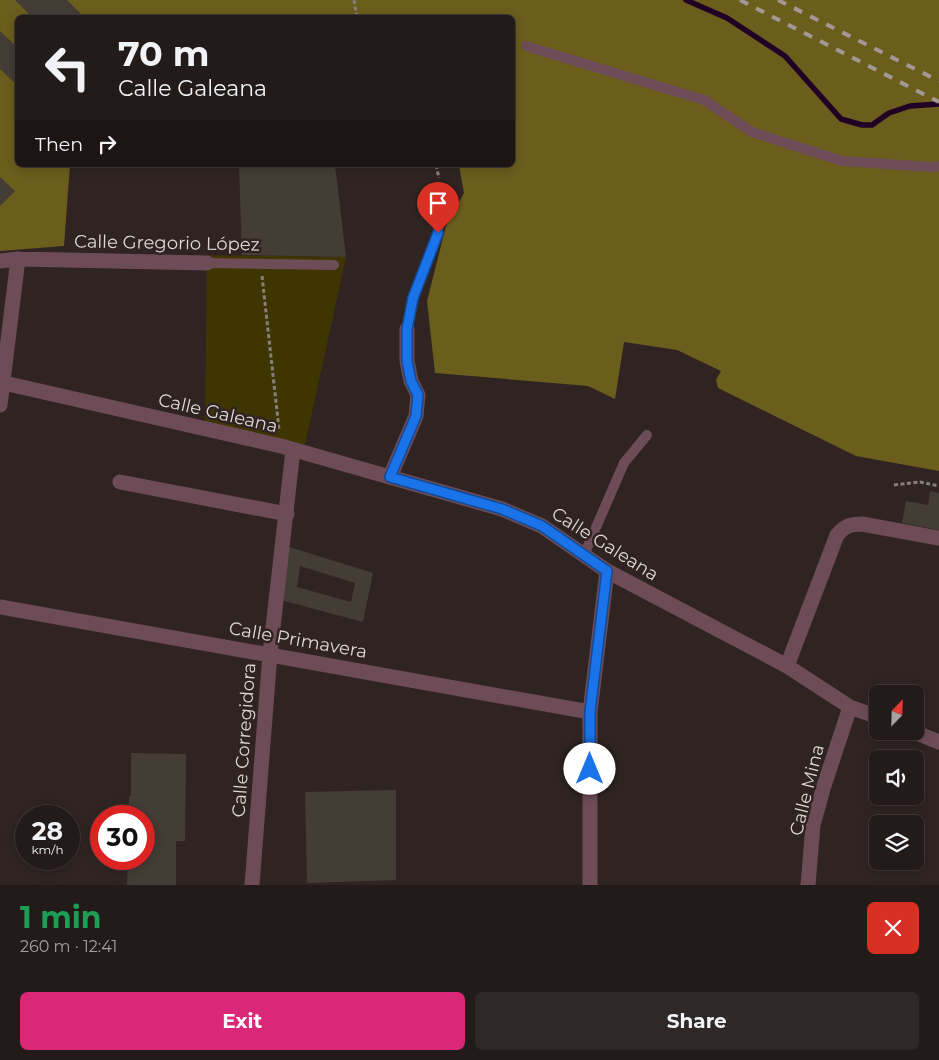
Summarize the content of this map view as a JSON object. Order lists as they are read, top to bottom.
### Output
{
  "streets": {
    "street": [
      "Calle Gregorio López",
      "Calle Galeana",
      "Calle Primavera",
      "Calle Corregidora",
      "Calle Mina"
    ]
  },
  "crossings": [
    ["Calle Galeana", "Calle Corregidora"],
    ["Calle Galeana", "Calle Mina"],
    ["Calle Primavera", "Calle Corregidora"]
  ],
  "north": "top right",
  "page": {
    "turn": ["70 m", "Calle Galeana"],
    "then": "Then",
    "speed": "28 km/h",
    "limit": "30",
    "heading": ["1 min", "260 m · 12:41"],
    "buttons": ["Exit", "Share"]
  }
}
